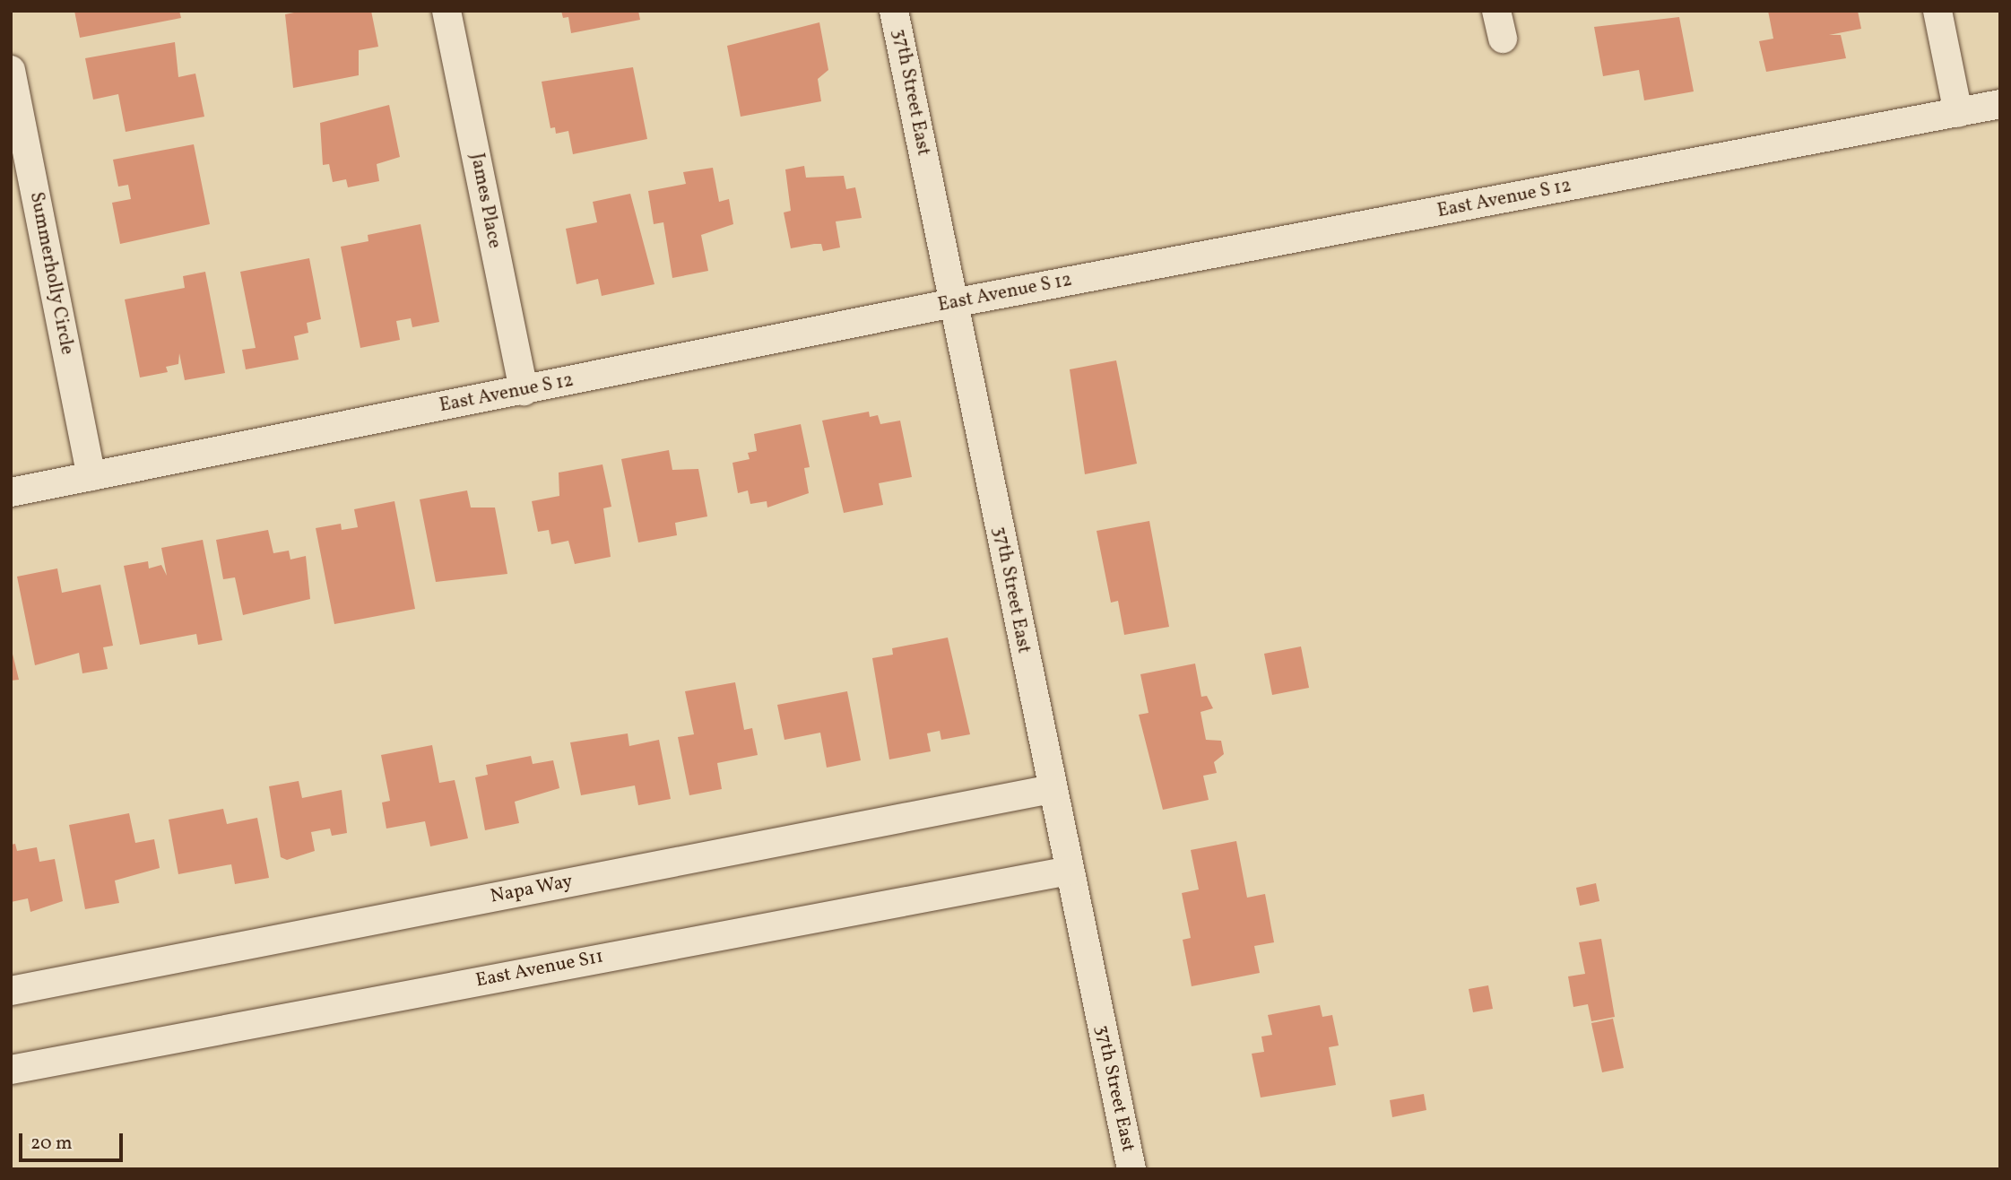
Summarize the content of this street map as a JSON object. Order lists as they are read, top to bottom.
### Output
{
  "streets": {
    "street": [
      "37th Street East",
      "East Avenue S 12",
      "James Place",
      "Summerholly Circle",
      "Napa Way",
      "East Avenue S11"
    ]
  },
  "crossings": [
    ["37th Street East", "East Avenue S 12"],
    ["37th Street East", "Napa Way"],
    ["37th Street East", "East Avenue S11"],
    ["East Avenue S 12", "James Place"],
    ["East Avenue S 12", "Summerholly Circle"]
  ],
  "scale_bar": "20 m"
}
